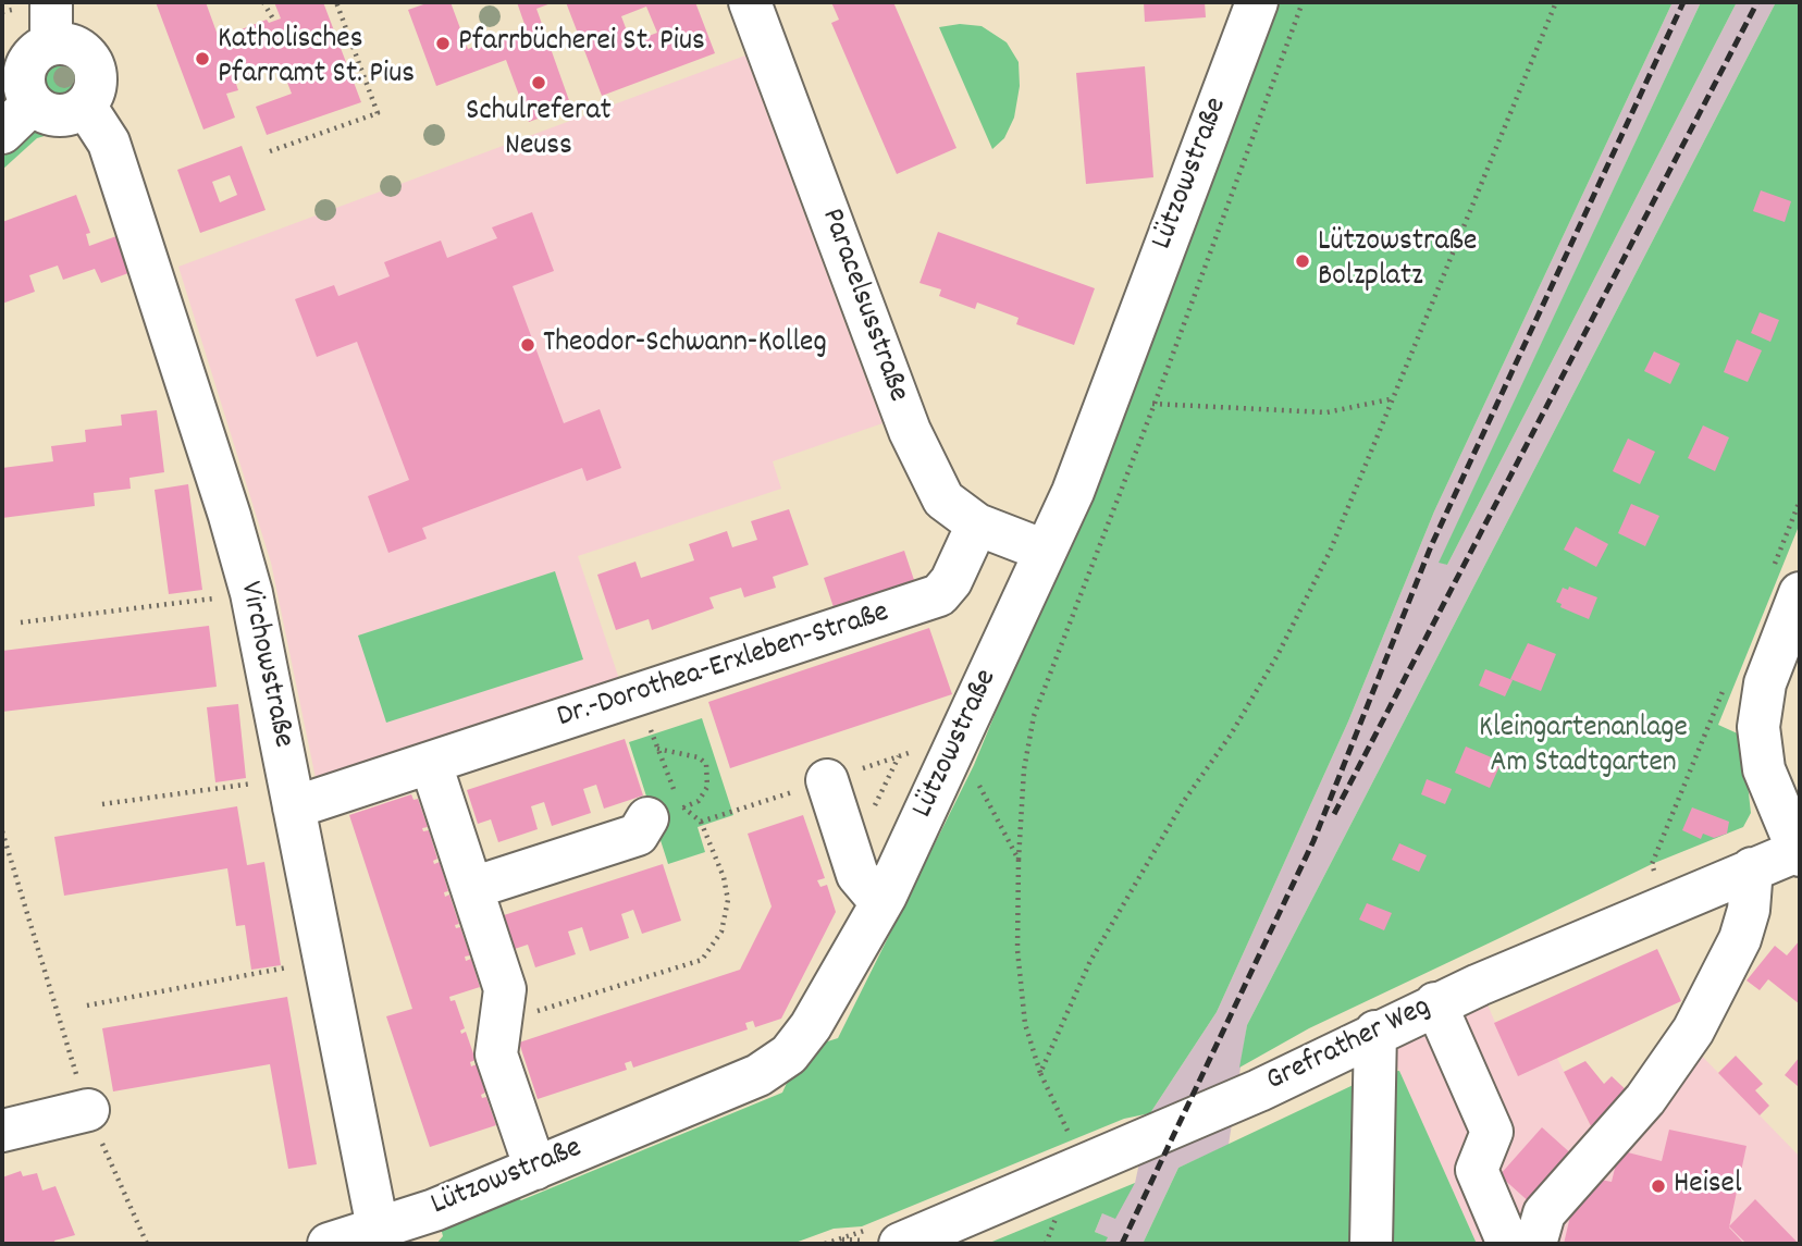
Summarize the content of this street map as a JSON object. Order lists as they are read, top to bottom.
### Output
{
  "streets": {
    "street": [
      "Lützowstraße",
      "Paracelsusstraße",
      "Virchowstraße",
      "Dr.-Dorothea-Erxleben-Straße",
      "Grefrather Weg"
    ]
  },
  "crossings": [
    ["Lützowstraße", "Paracelsusstraße"],
    ["Lützowstraße", "Virchowstraße"],
    ["Paracelsusstraße", "Dr.-Dorothea-Erxleben-Straße"],
    ["Virchowstraße", "Dr.-Dorothea-Erxleben-Straße"]
  ],
  "parks": ["Kleingartenanlage Am Stadtgarten"],
  "places": [
    "Pfarrbücherei St. Pius",
    "Katholisches Pfarramt St. Pius",
    "Schulreferat Neuss",
    "Lützowstraße Bolzplatz",
    "Theodor-Schwann-Kolleg",
    "Heisel"
  ]
}
